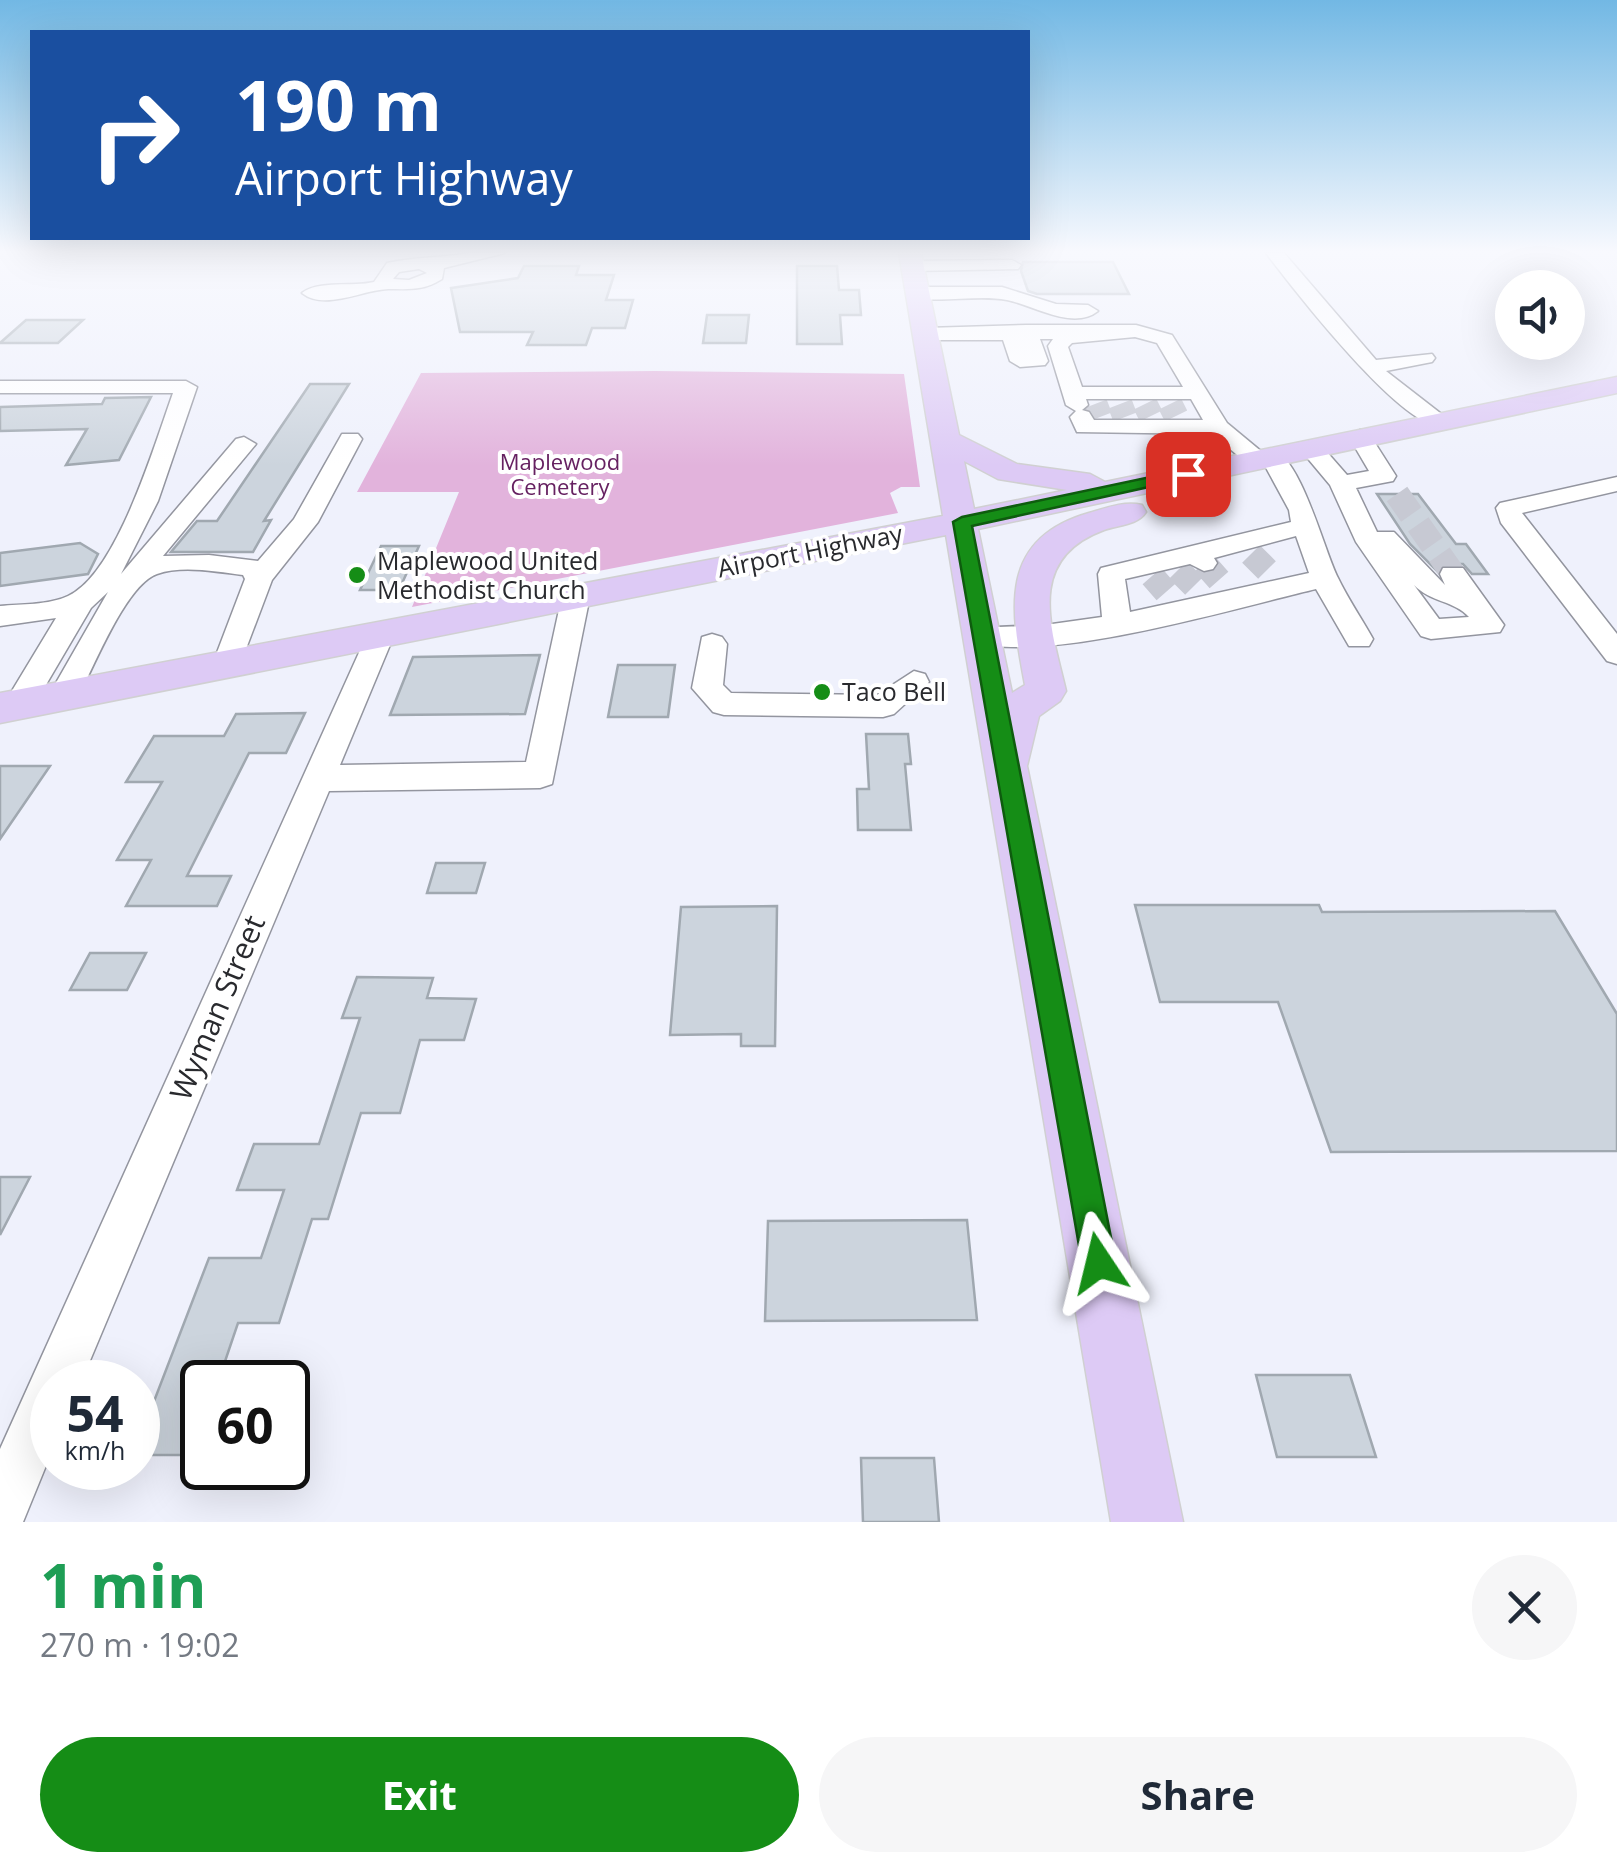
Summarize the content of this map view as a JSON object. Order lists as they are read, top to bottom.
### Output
{
  "streets": {
    "main road": ["Airport Highway"],
    "street": ["Wyman Street"]
  },
  "crossings": [
    ["Airport Highway", "Wyman Street"]
  ],
  "parks": ["Maplewood Cemetery"],
  "places": ["Maplewood United Methodist Church", "Taco Bell"],
  "page": {
    "turn": ["190 m", "Airport Highway"],
    "speed": "54 km/h",
    "limit": "60",
    "heading": ["1 min", "270 m · 19:02"],
    "buttons": ["Exit", "Share"]
  }
}
